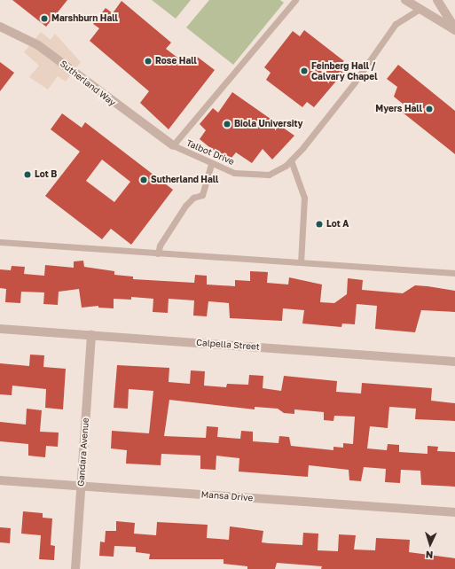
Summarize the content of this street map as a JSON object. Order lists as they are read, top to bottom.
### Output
{
  "streets": {
    "street": [
      "Sutherland Way",
      "Calpella Street",
      "Gandara Avenue",
      "Mansa Drive"
    ],
    "lane": ["Talbot Drive"]
  },
  "crossings": [
    ["Sutherland Way", "Talbot Drive"],
    ["Calpella Street", "Gandara Avenue"],
    ["Gandara Avenue", "Mansa Drive"]
  ],
  "places": [
    "Marshburn Hall",
    "Rose Hall",
    "Feinberg Hall / Calvary Chapel",
    "Myers Hall",
    "Biola University",
    "Lot B",
    "Sutherland Hall",
    "Lot A"
  ],
  "north": "bottom"
}
